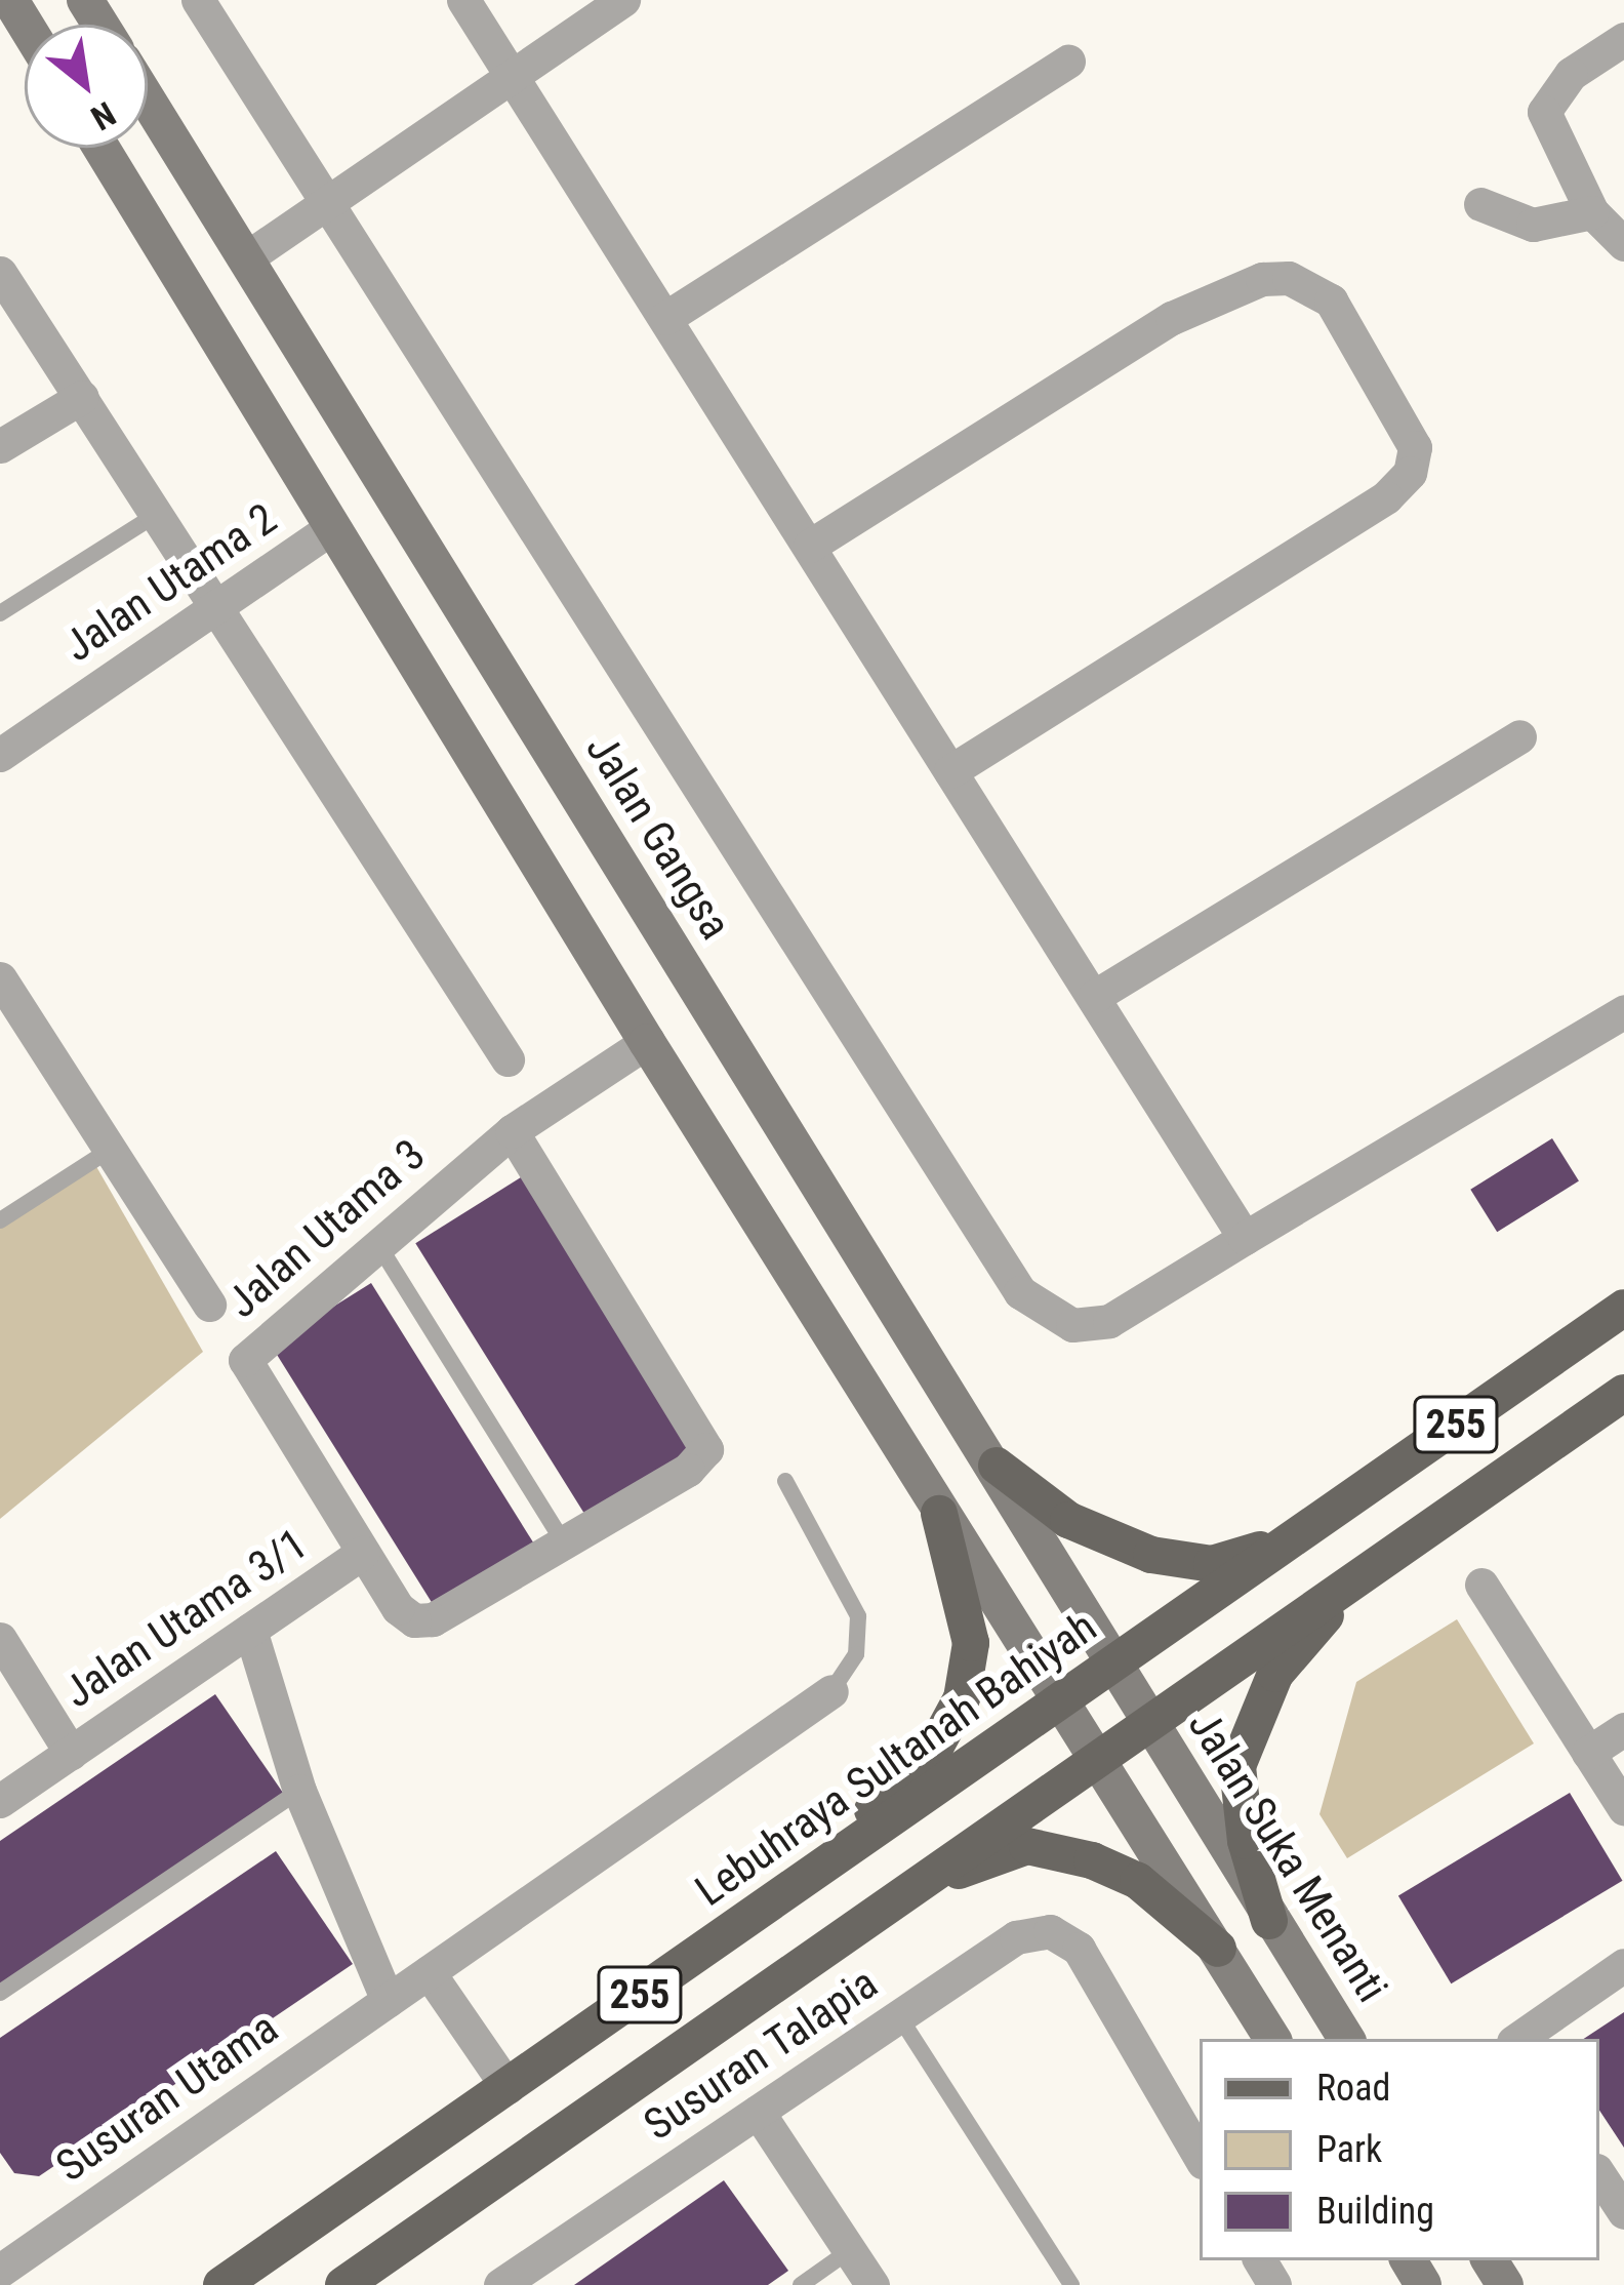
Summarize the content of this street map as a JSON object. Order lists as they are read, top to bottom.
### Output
{
  "streets": {
    "main road": [
      "Jalan Gangsa",
      "255",
      "Lebuhraya Sultanah Bahiyah",
      "Jalan Suka Menanti"
    ],
    "street": [
      "Jalan Utama 2",
      "Jalan Utama 3",
      "Jalan Utama 3/1",
      "Susuran Talapia",
      "Susuran Utama"
    ]
  },
  "crossings": [
    ["Jalan Gangsa", "Lebuhraya Sultanah Bahiyah"],
    ["Jalan Gangsa", "Jalan Suka Menanti"],
    ["Jalan Utama 3", "Jalan Utama 3/1"],
    ["255", "Jalan Suka Menanti"],
    ["Lebuhraya Sultanah Bahiyah", "Jalan Suka Menanti"]
  ],
  "legend": ["Road", "Park", "Building"],
  "north": "bottom right"
}
